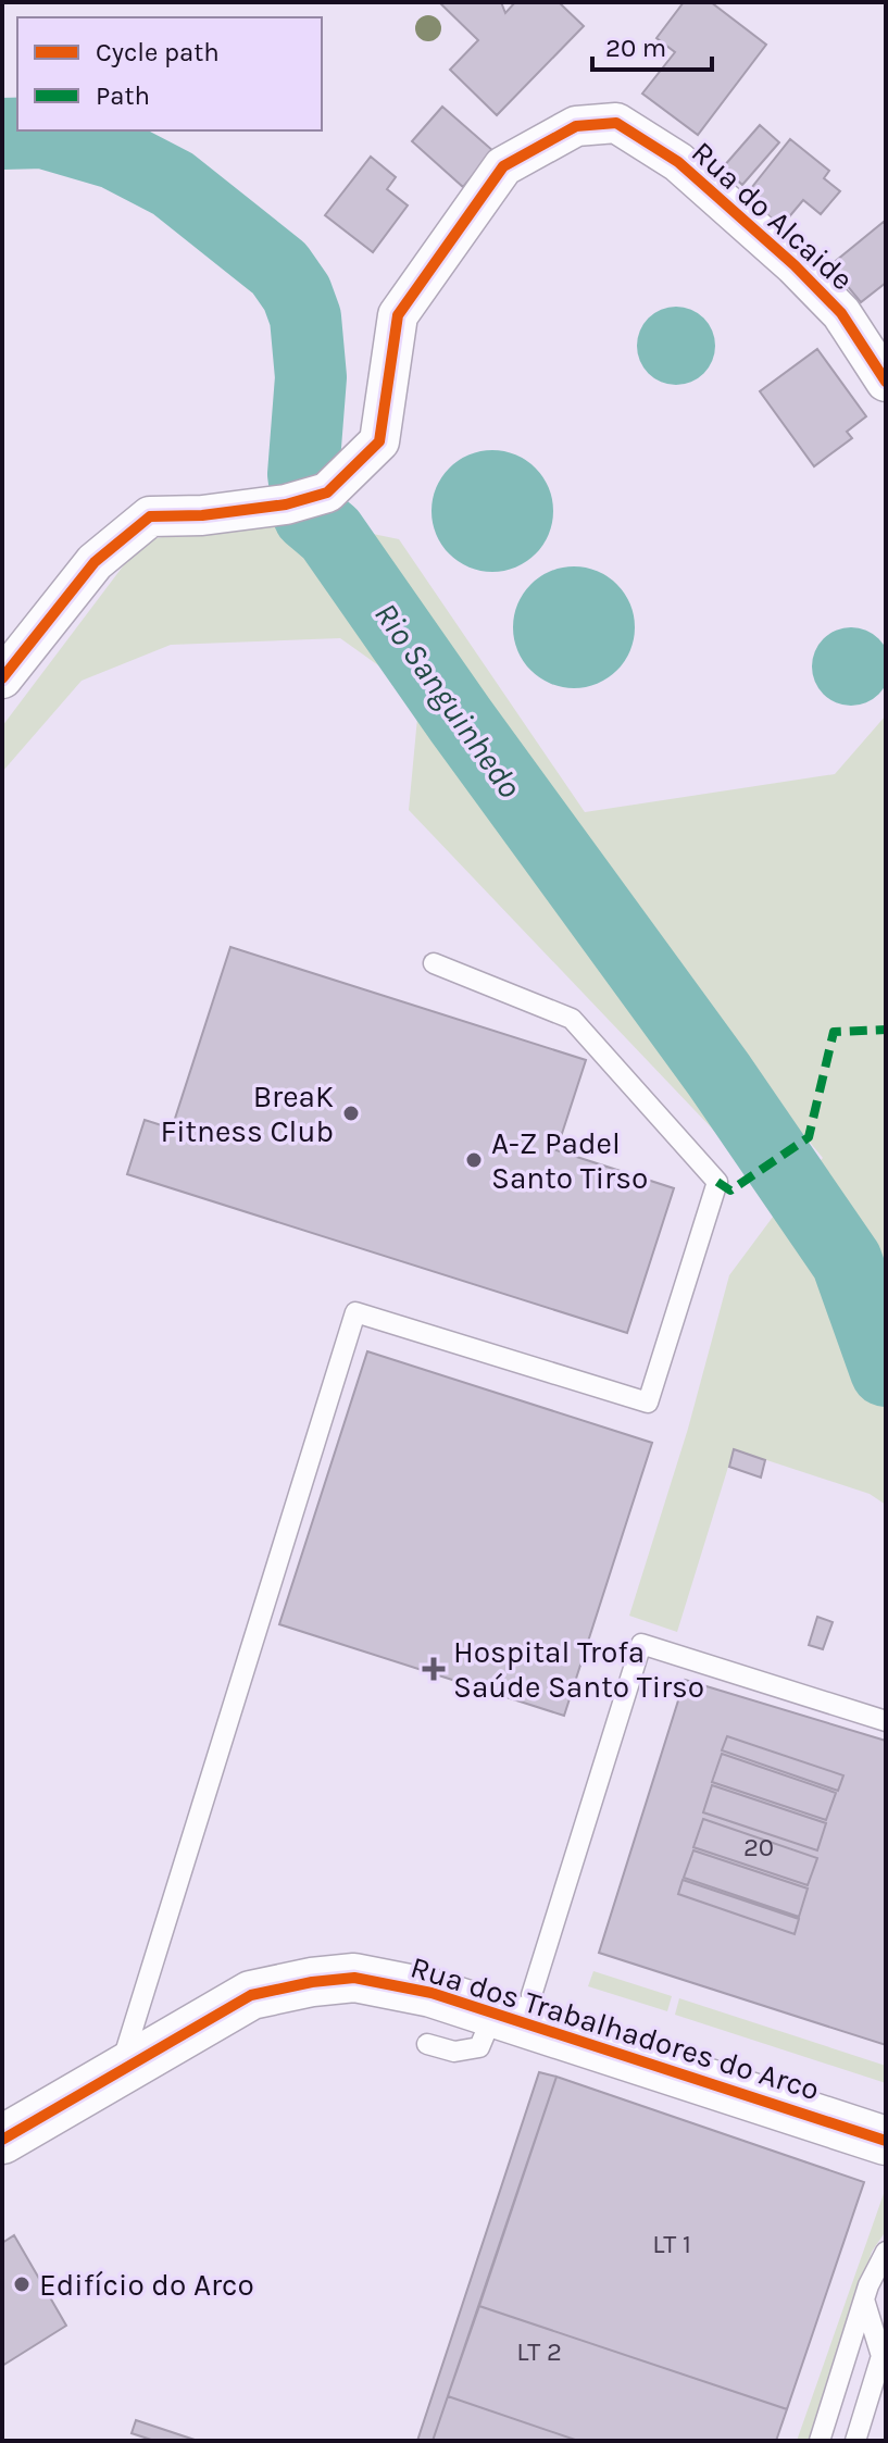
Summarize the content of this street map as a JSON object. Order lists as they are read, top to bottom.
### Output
{
  "streets": {
    "street": ["Rua do Alcaide", "Rua dos Trabalhadores do Arco"]
  },
  "water": ["Rio Sanguinhedo"],
  "places": {
    "other": ["BreaK Fitness Club", "A-Z Padel Santo Tirso", "Edifício do Arco"],
    "health": ["Hospital Trofa Saúde Santo Tirso"]
  },
  "house_numbers": ["20", "LT 1", "LT 2"],
  "legend": ["Cycle path", "Path"],
  "scale_bar": "20 m"
}
